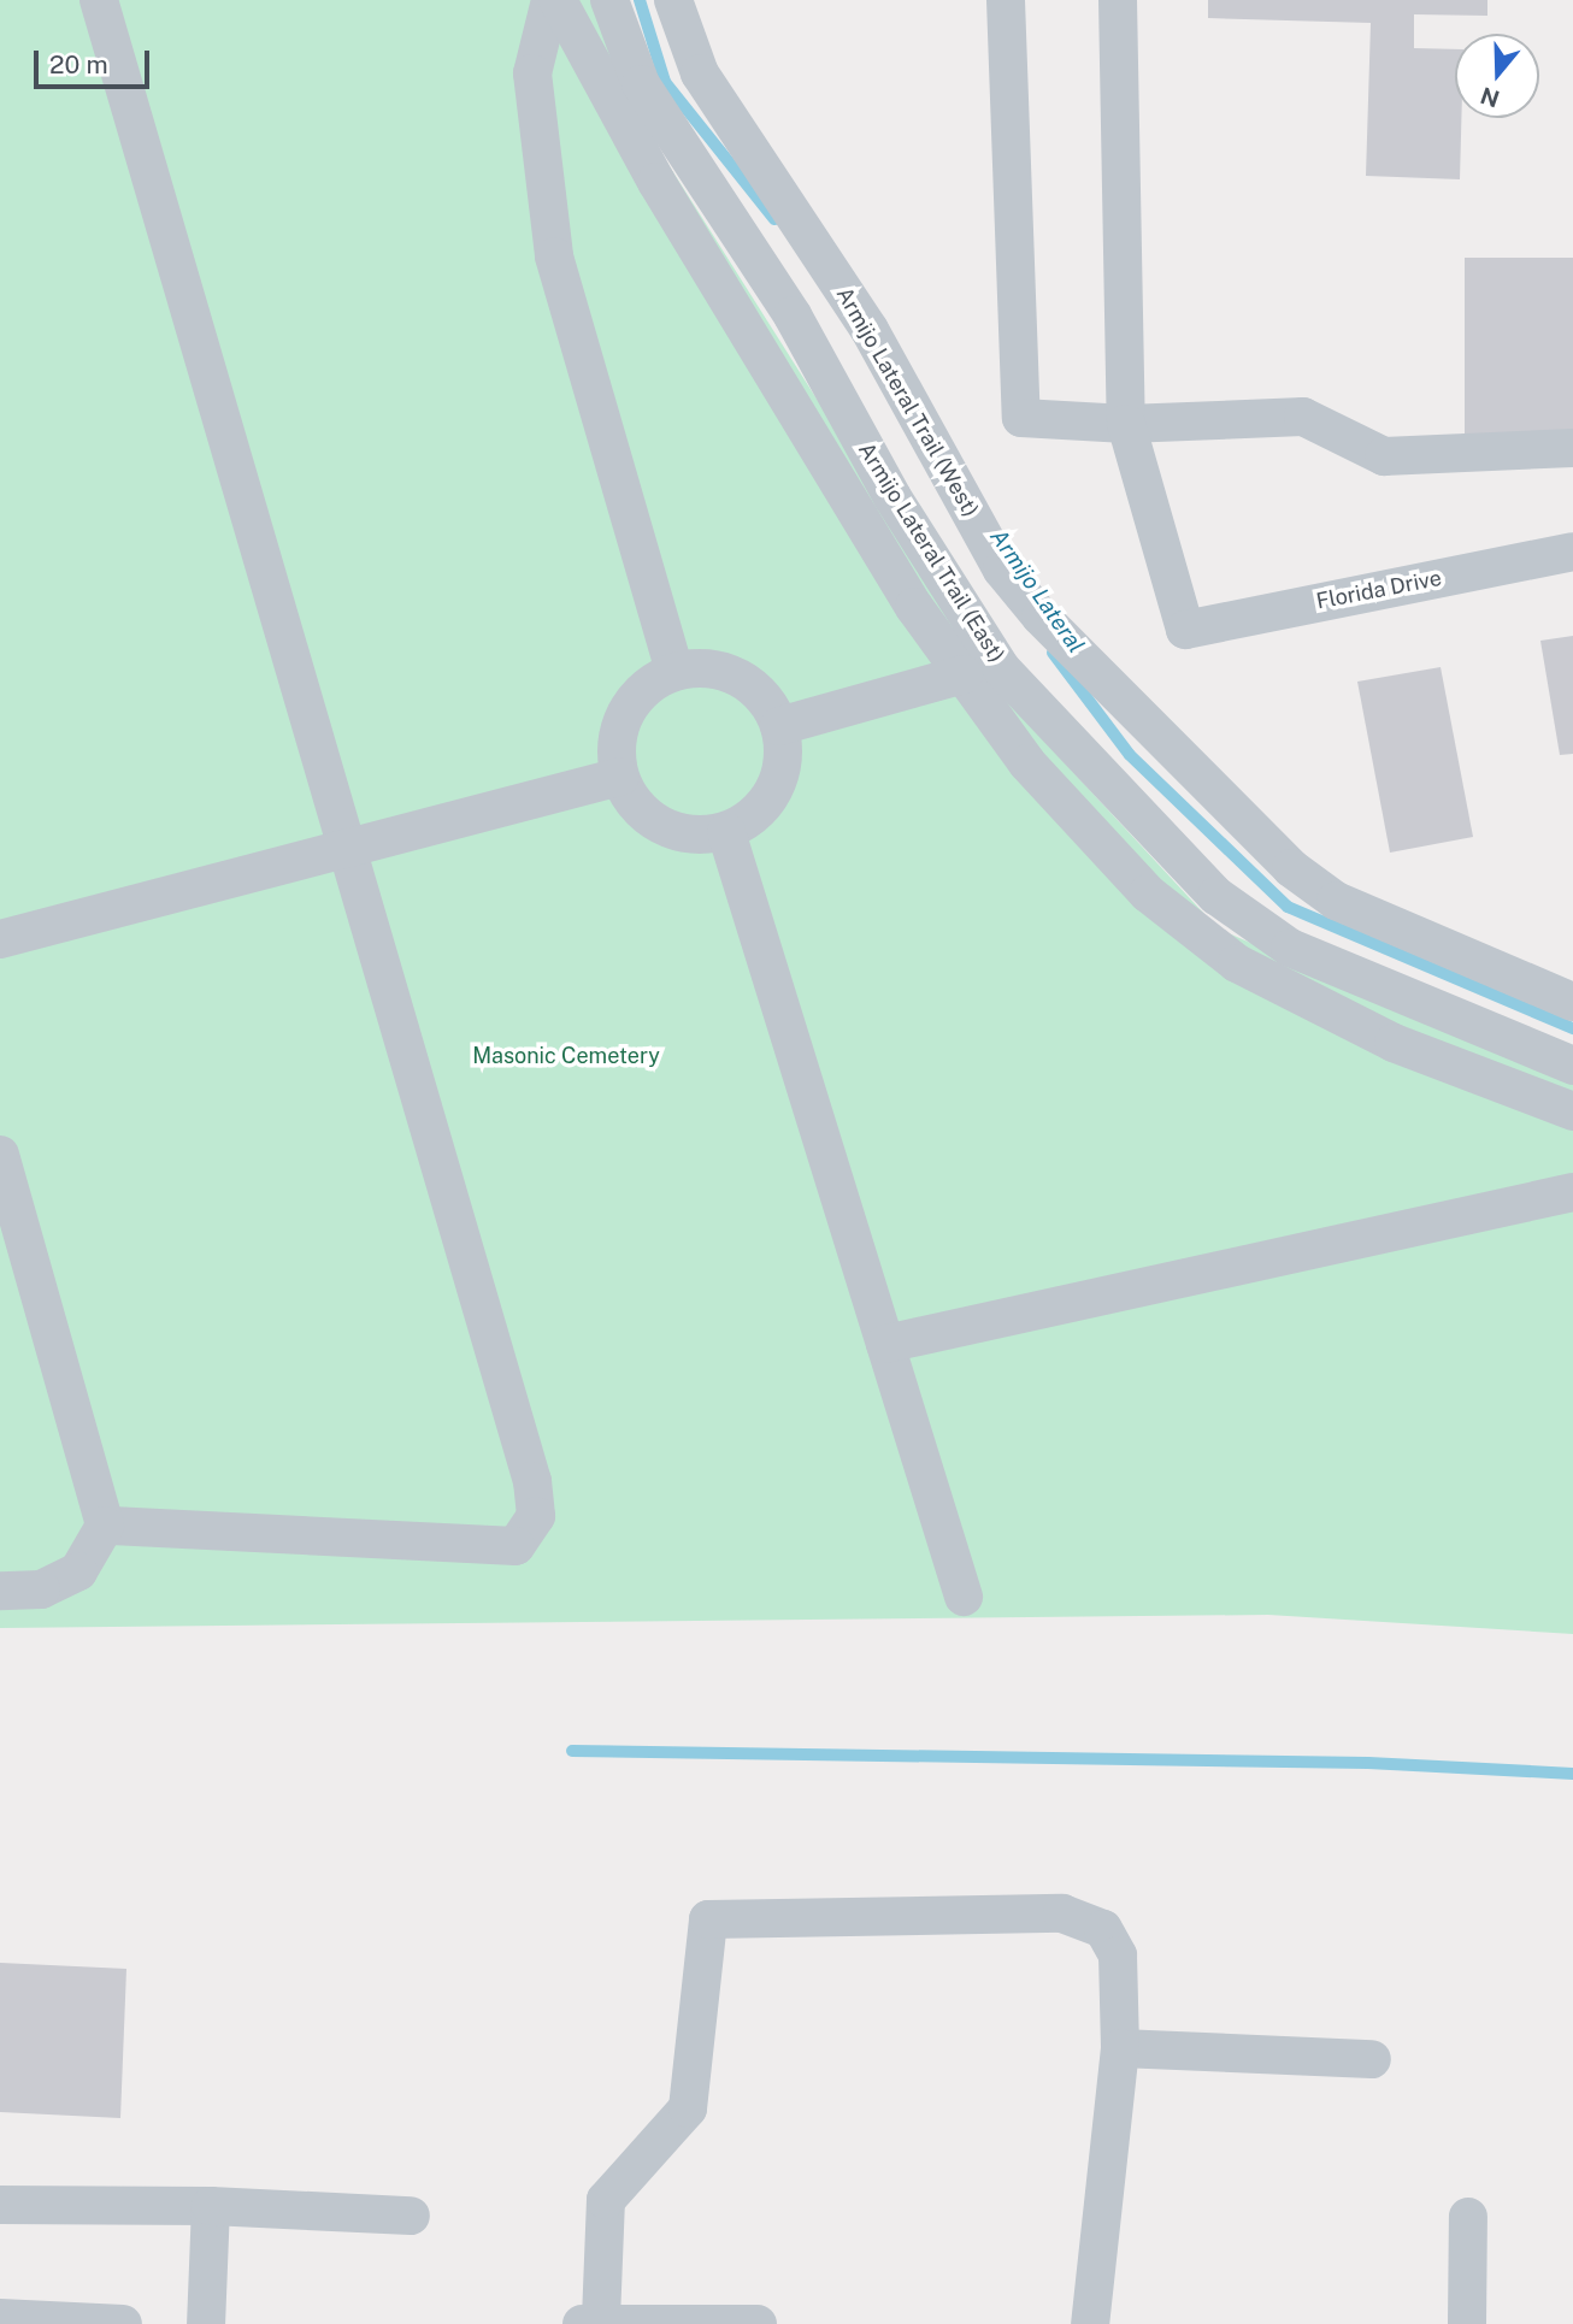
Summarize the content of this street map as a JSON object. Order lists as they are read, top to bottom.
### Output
{
  "streets": {
    "street": ["Armijo Lateral Trail (West)", "Armijo Lateral Trail (East)", "Florida Drive"]
  },
  "water": ["Armijo Lateral"],
  "parks": ["Masonic Cemetery"],
  "scale_bar": "20 m",
  "north": "bottom"
}
